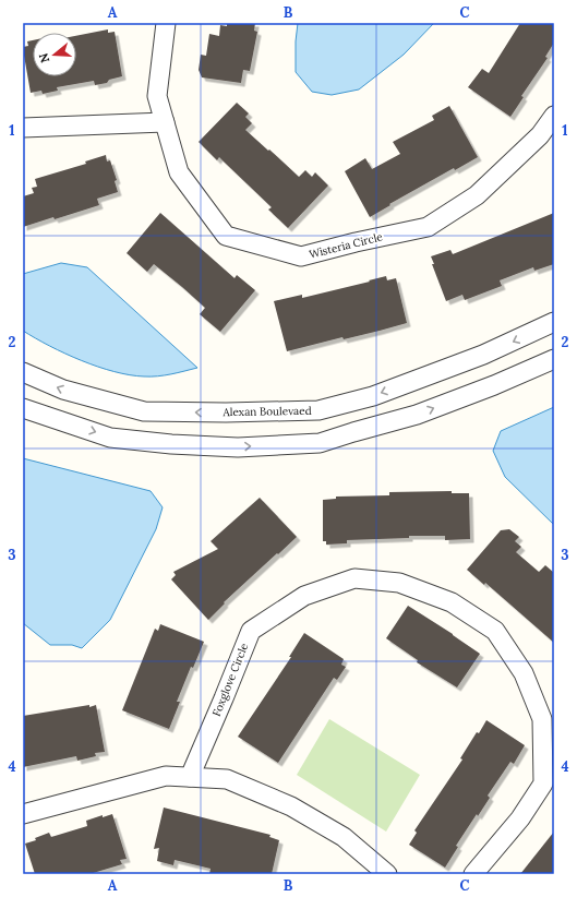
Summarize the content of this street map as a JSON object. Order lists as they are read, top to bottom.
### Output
{
  "streets": {
    "street": ["Wisteria Circle", "Alexan Boulevaed", "Foxglove Circle"]
  },
  "north": "left",
  "grid": {
    "columns": ["A", "B", "C"],
    "rows": [
      "1",
      "2",
      "3",
      "4"
    ]
  }
}
